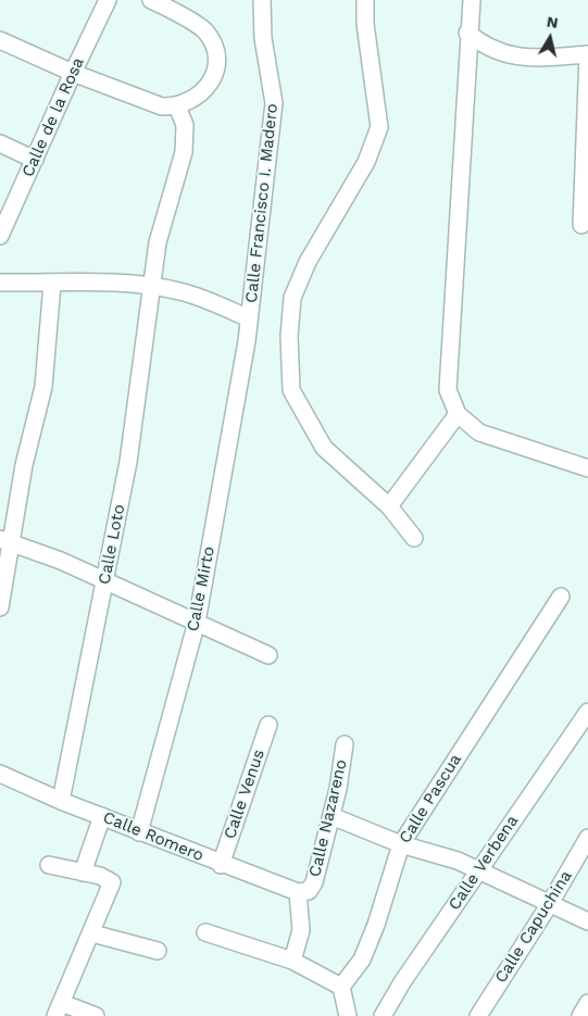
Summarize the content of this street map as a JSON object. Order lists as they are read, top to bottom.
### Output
{
  "streets": {
    "street": [
      "Calle de la Rosa",
      "Calle Francisco I. Madero",
      "Calle Loto",
      "Calle Mirto",
      "Calle Venus",
      "Calle Pascua",
      "Calle Nazareno",
      "Calle Romero",
      "Calle Verbena",
      "Calle Capuchina"
    ]
  },
  "crossings": [
    ["Calle Francisco I. Madero", "Calle Mirto"],
    ["Calle Loto", "Calle Romero"],
    ["Calle Mirto", "Calle Romero"],
    ["Calle Venus", "Calle Romero"],
    ["Calle Nazareno", "Calle Romero"]
  ],
  "north": "top"
}
